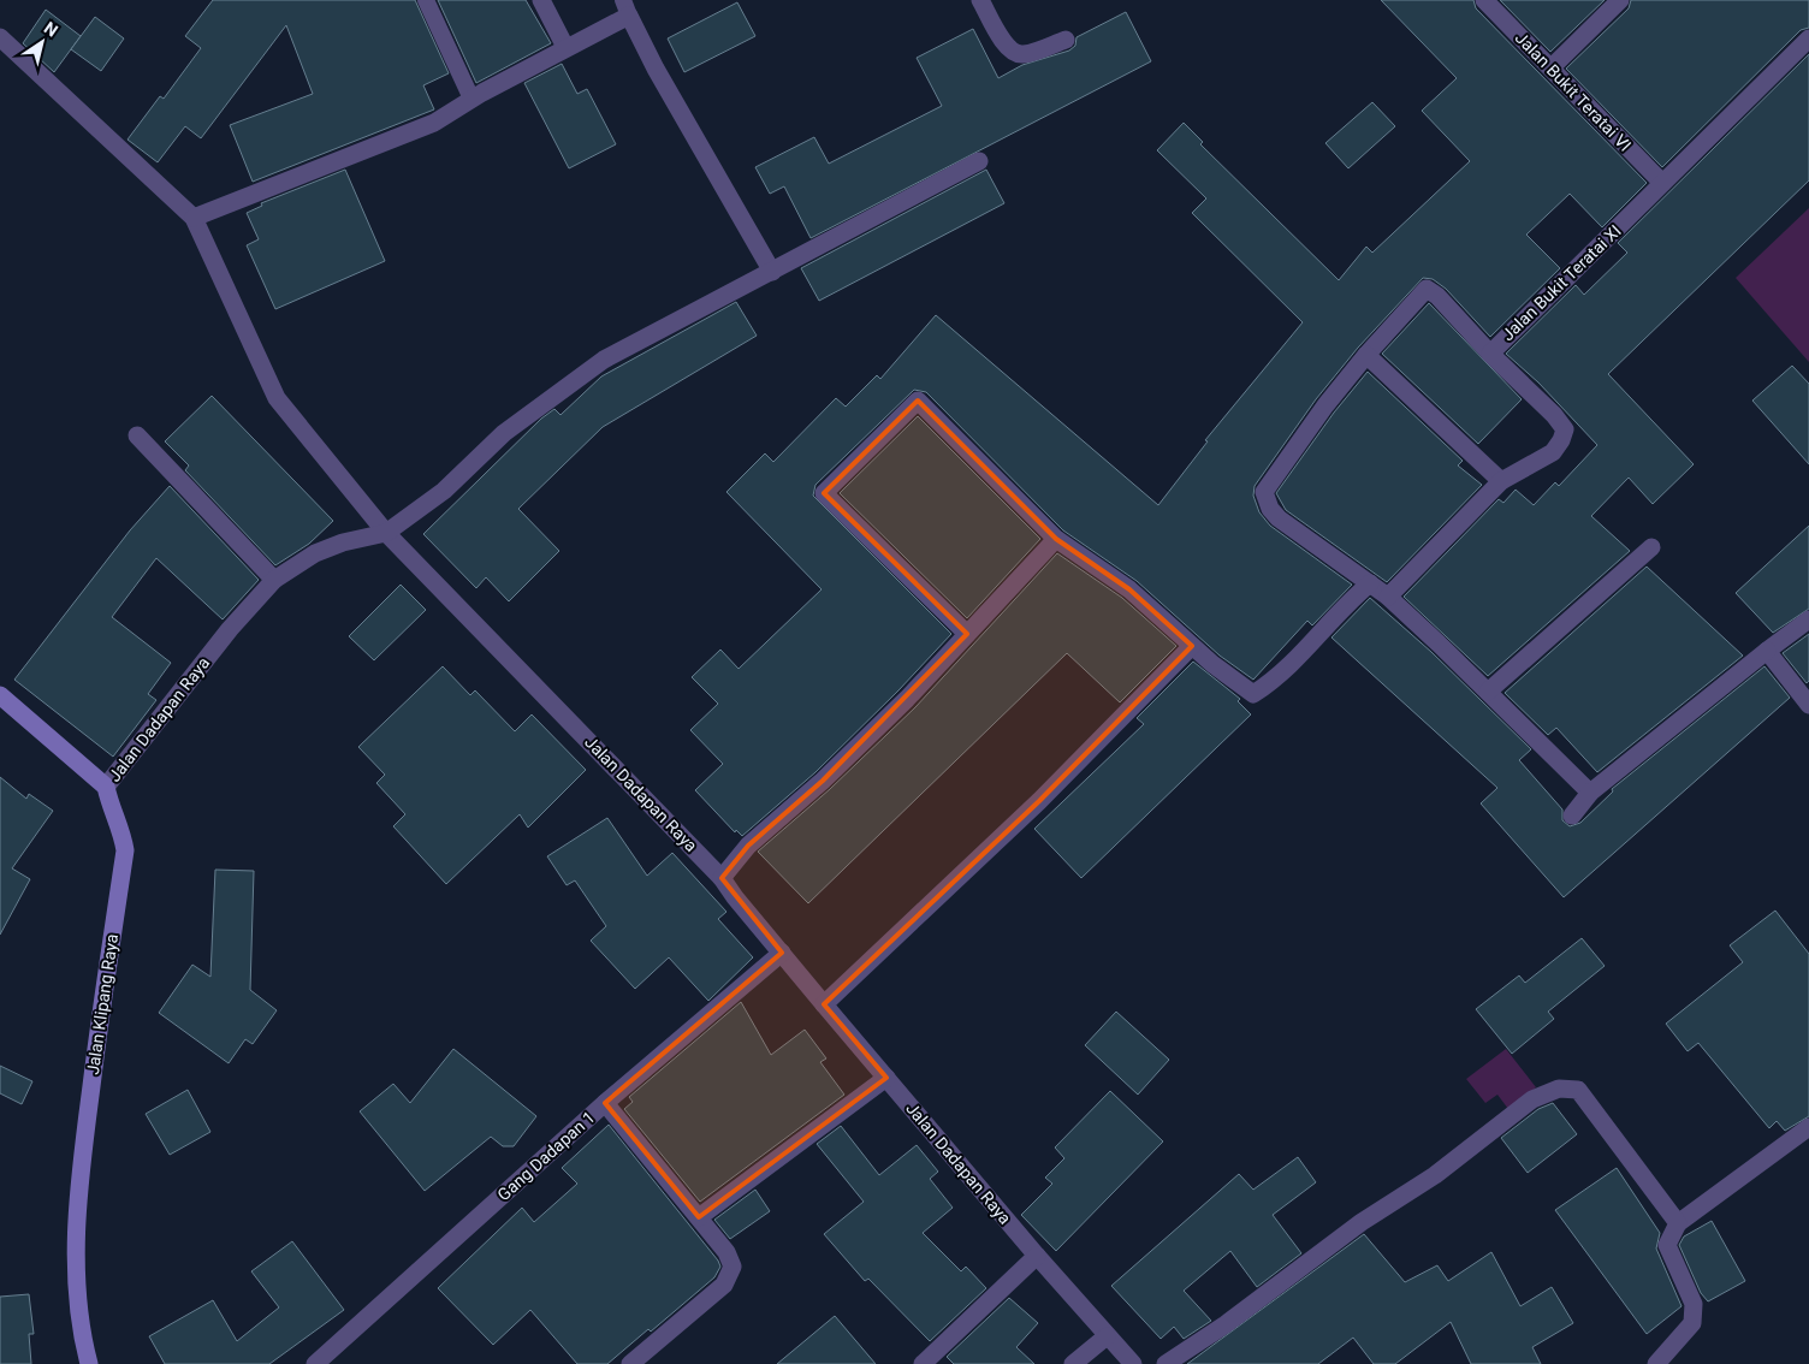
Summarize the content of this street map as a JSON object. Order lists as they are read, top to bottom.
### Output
{
  "streets": {
    "main road": ["Jalan Klipang Raya"],
    "street": [
      "Jalan Bukit Teratai VI",
      "Jalan Bukit Teratai XI",
      "Jalan Dadapan Raya",
      "Gang Dadapan 1"
    ]
  },
  "crossings": [
    ["Jalan Bukit Teratai VI", "Jalan Bukit Teratai XI"],
    ["Jalan Dadapan Raya", "Jalan Klipang Raya"],
    ["Jalan Dadapan Raya", "Gang Dadapan 1"]
  ],
  "north": "top right"
}
